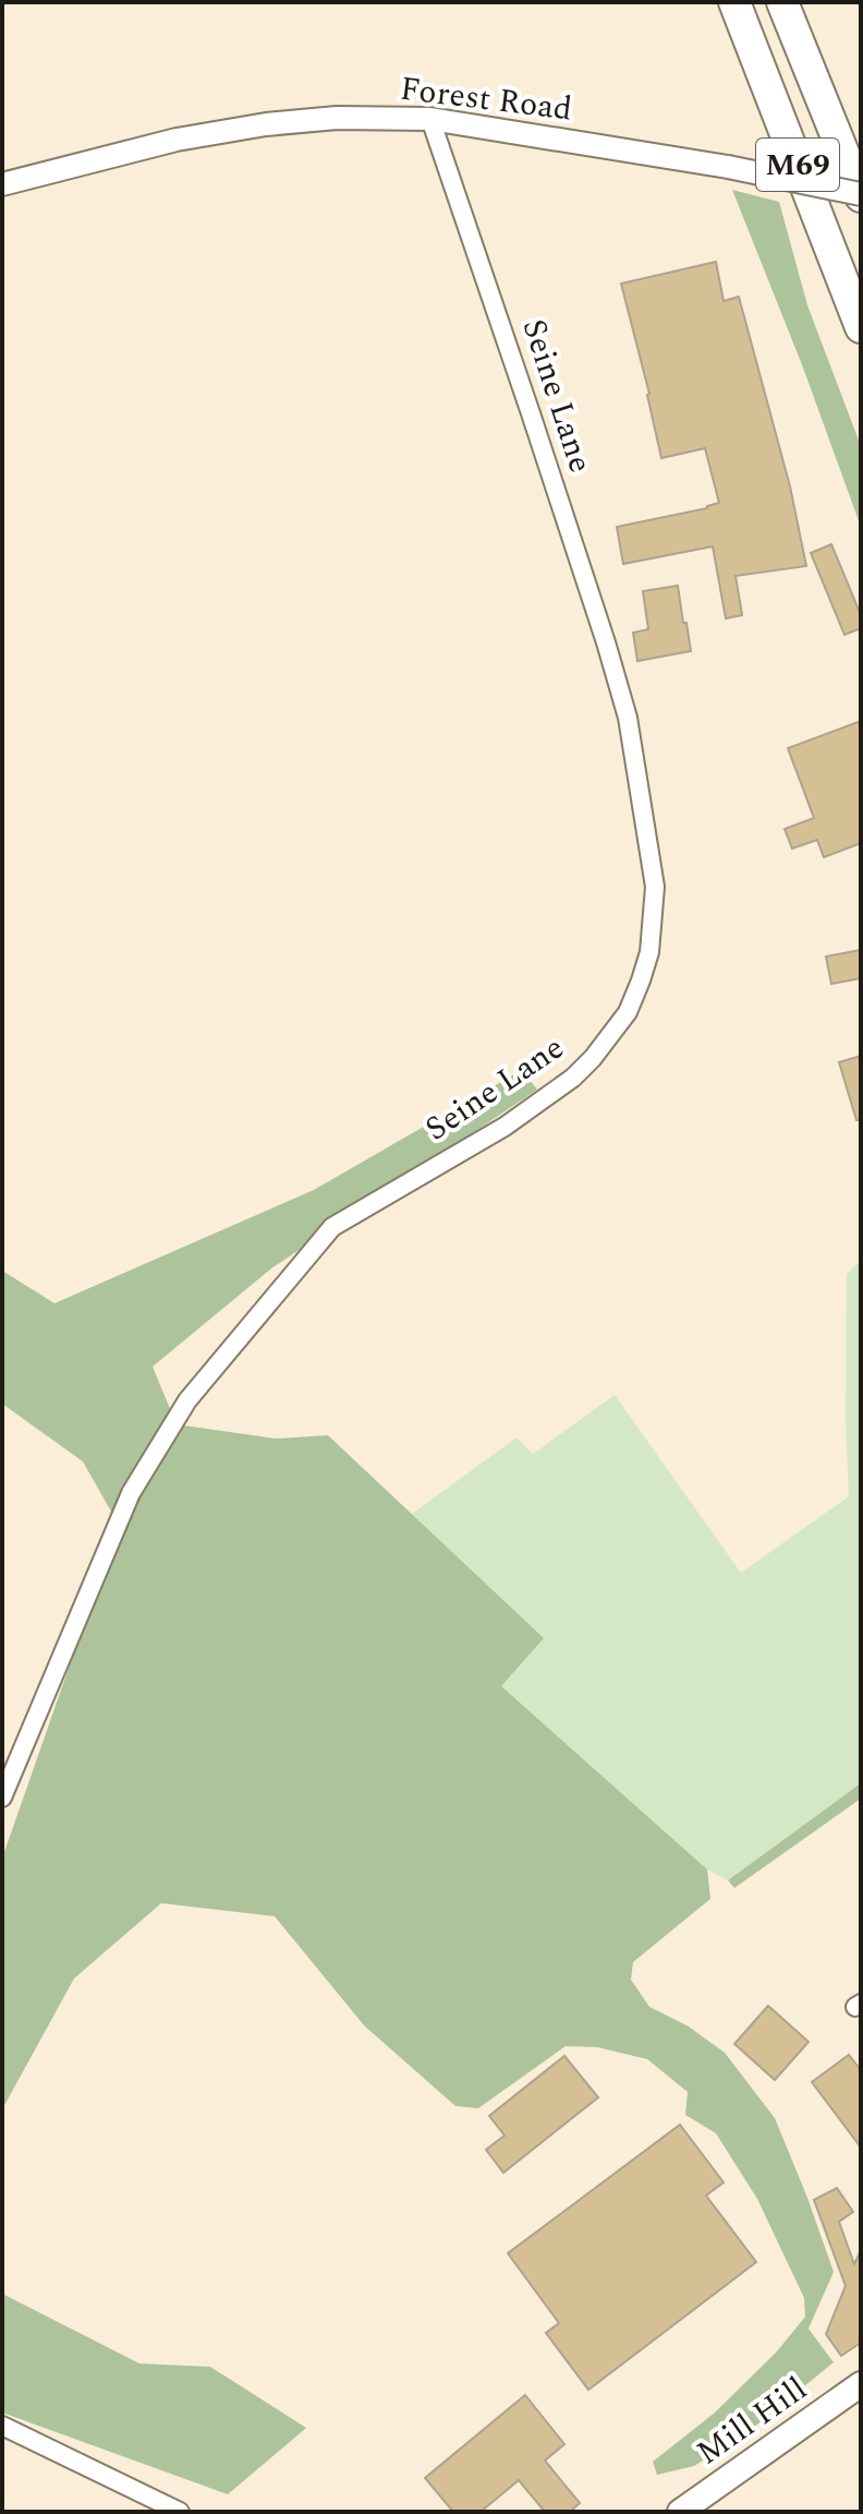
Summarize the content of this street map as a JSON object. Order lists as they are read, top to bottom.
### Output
{
  "streets": {
    "highway": ["M69"],
    "main road": ["Mill Hill"],
    "street": ["Forest Road", "Seine Lane"]
  },
  "crossings": [
    ["Forest Road", "M69"],
    ["Forest Road", "Seine Lane"]
  ]
}
